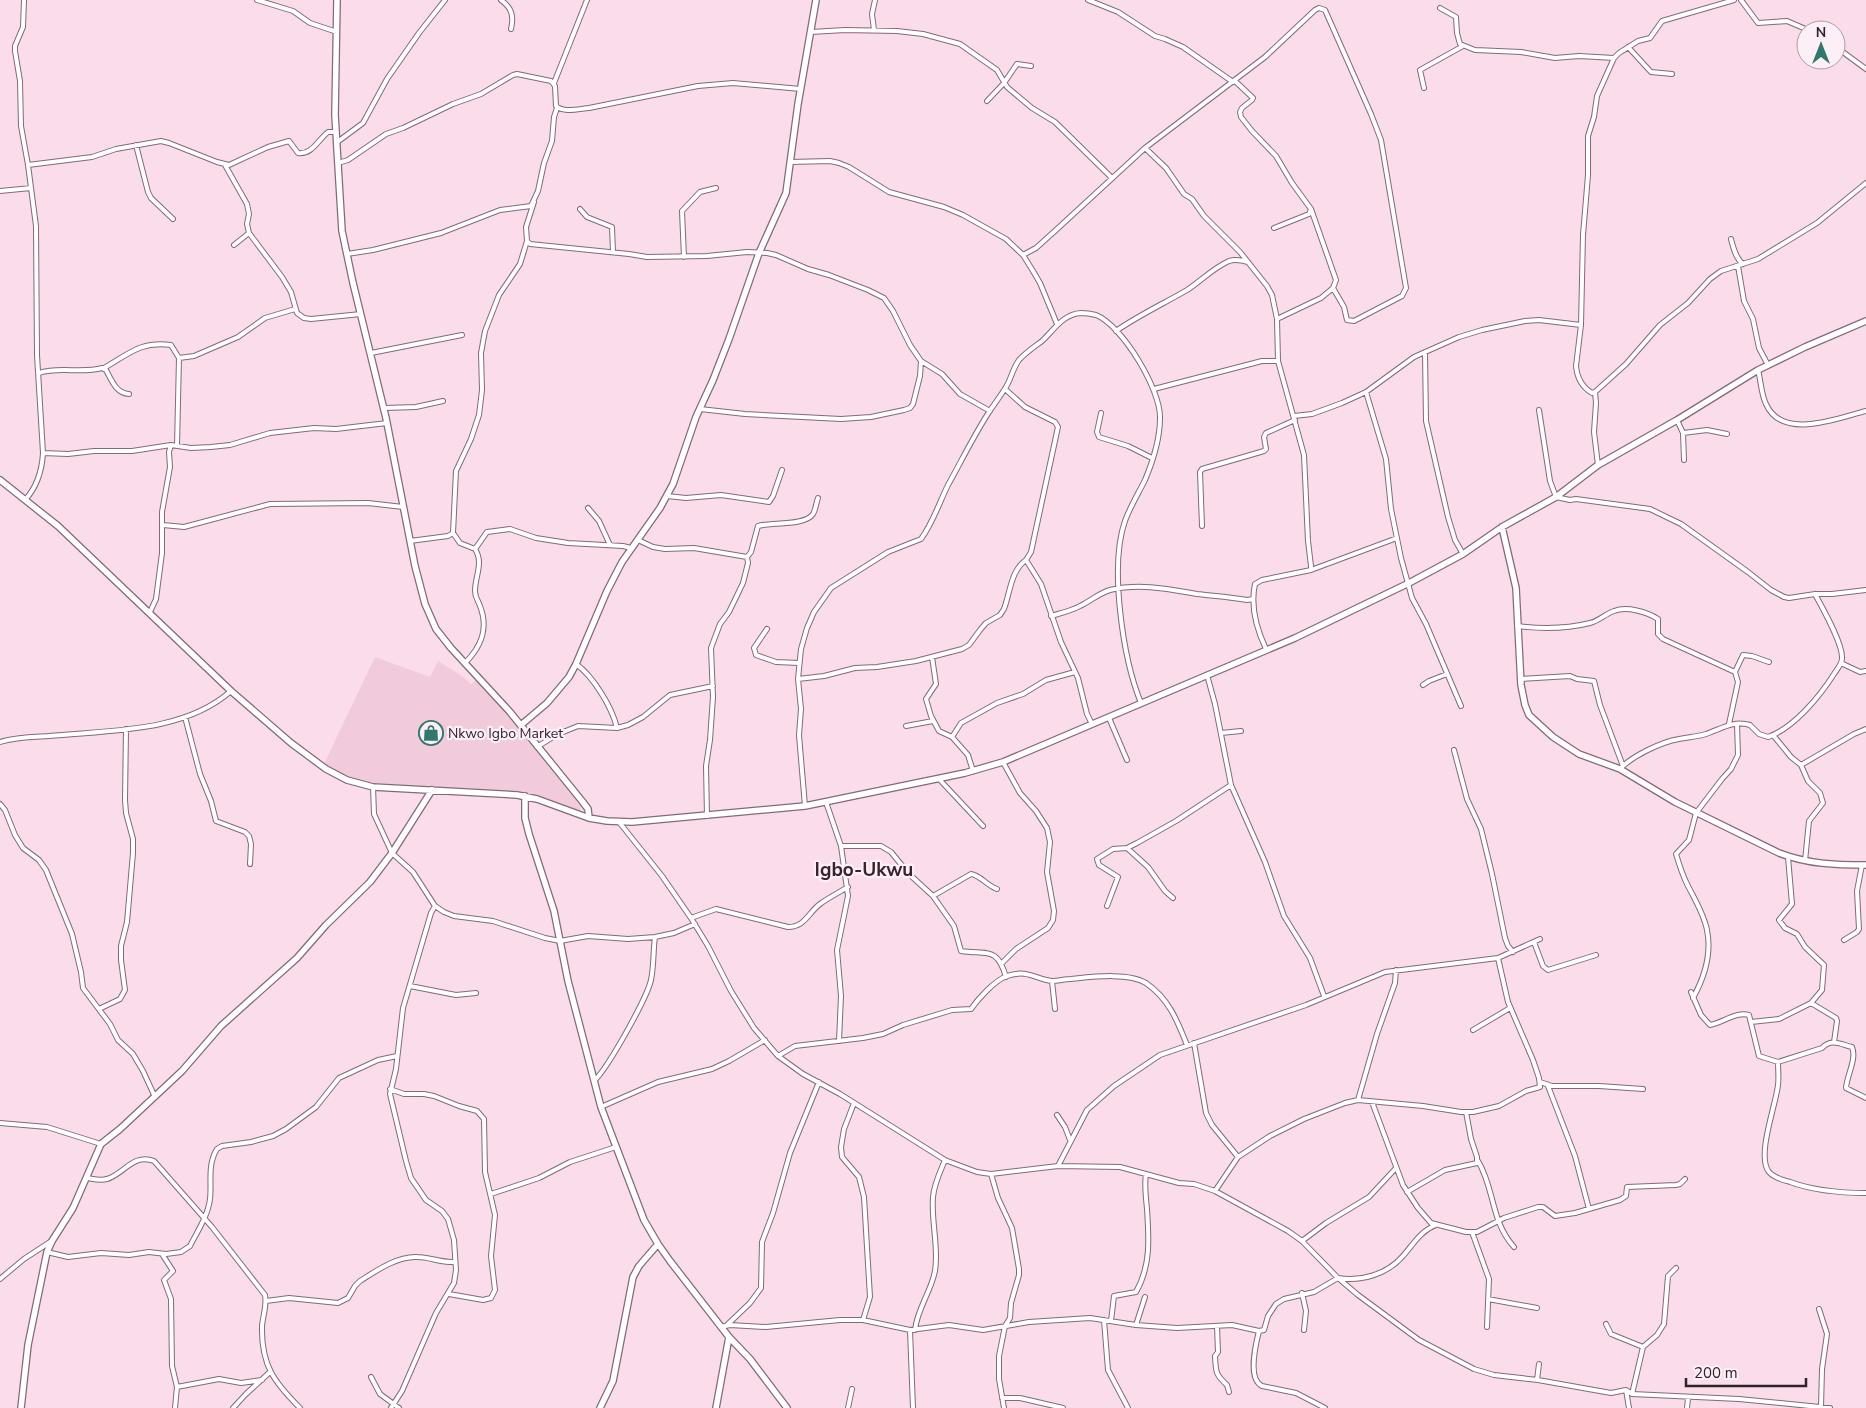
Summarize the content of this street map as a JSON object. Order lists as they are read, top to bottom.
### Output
{
  "districts": ["Igbo-Ukwu"],
  "places": {
    "shop": ["Nkwo Igbo Market"]
  },
  "scale_bar": "200 m",
  "north": "top"
}
